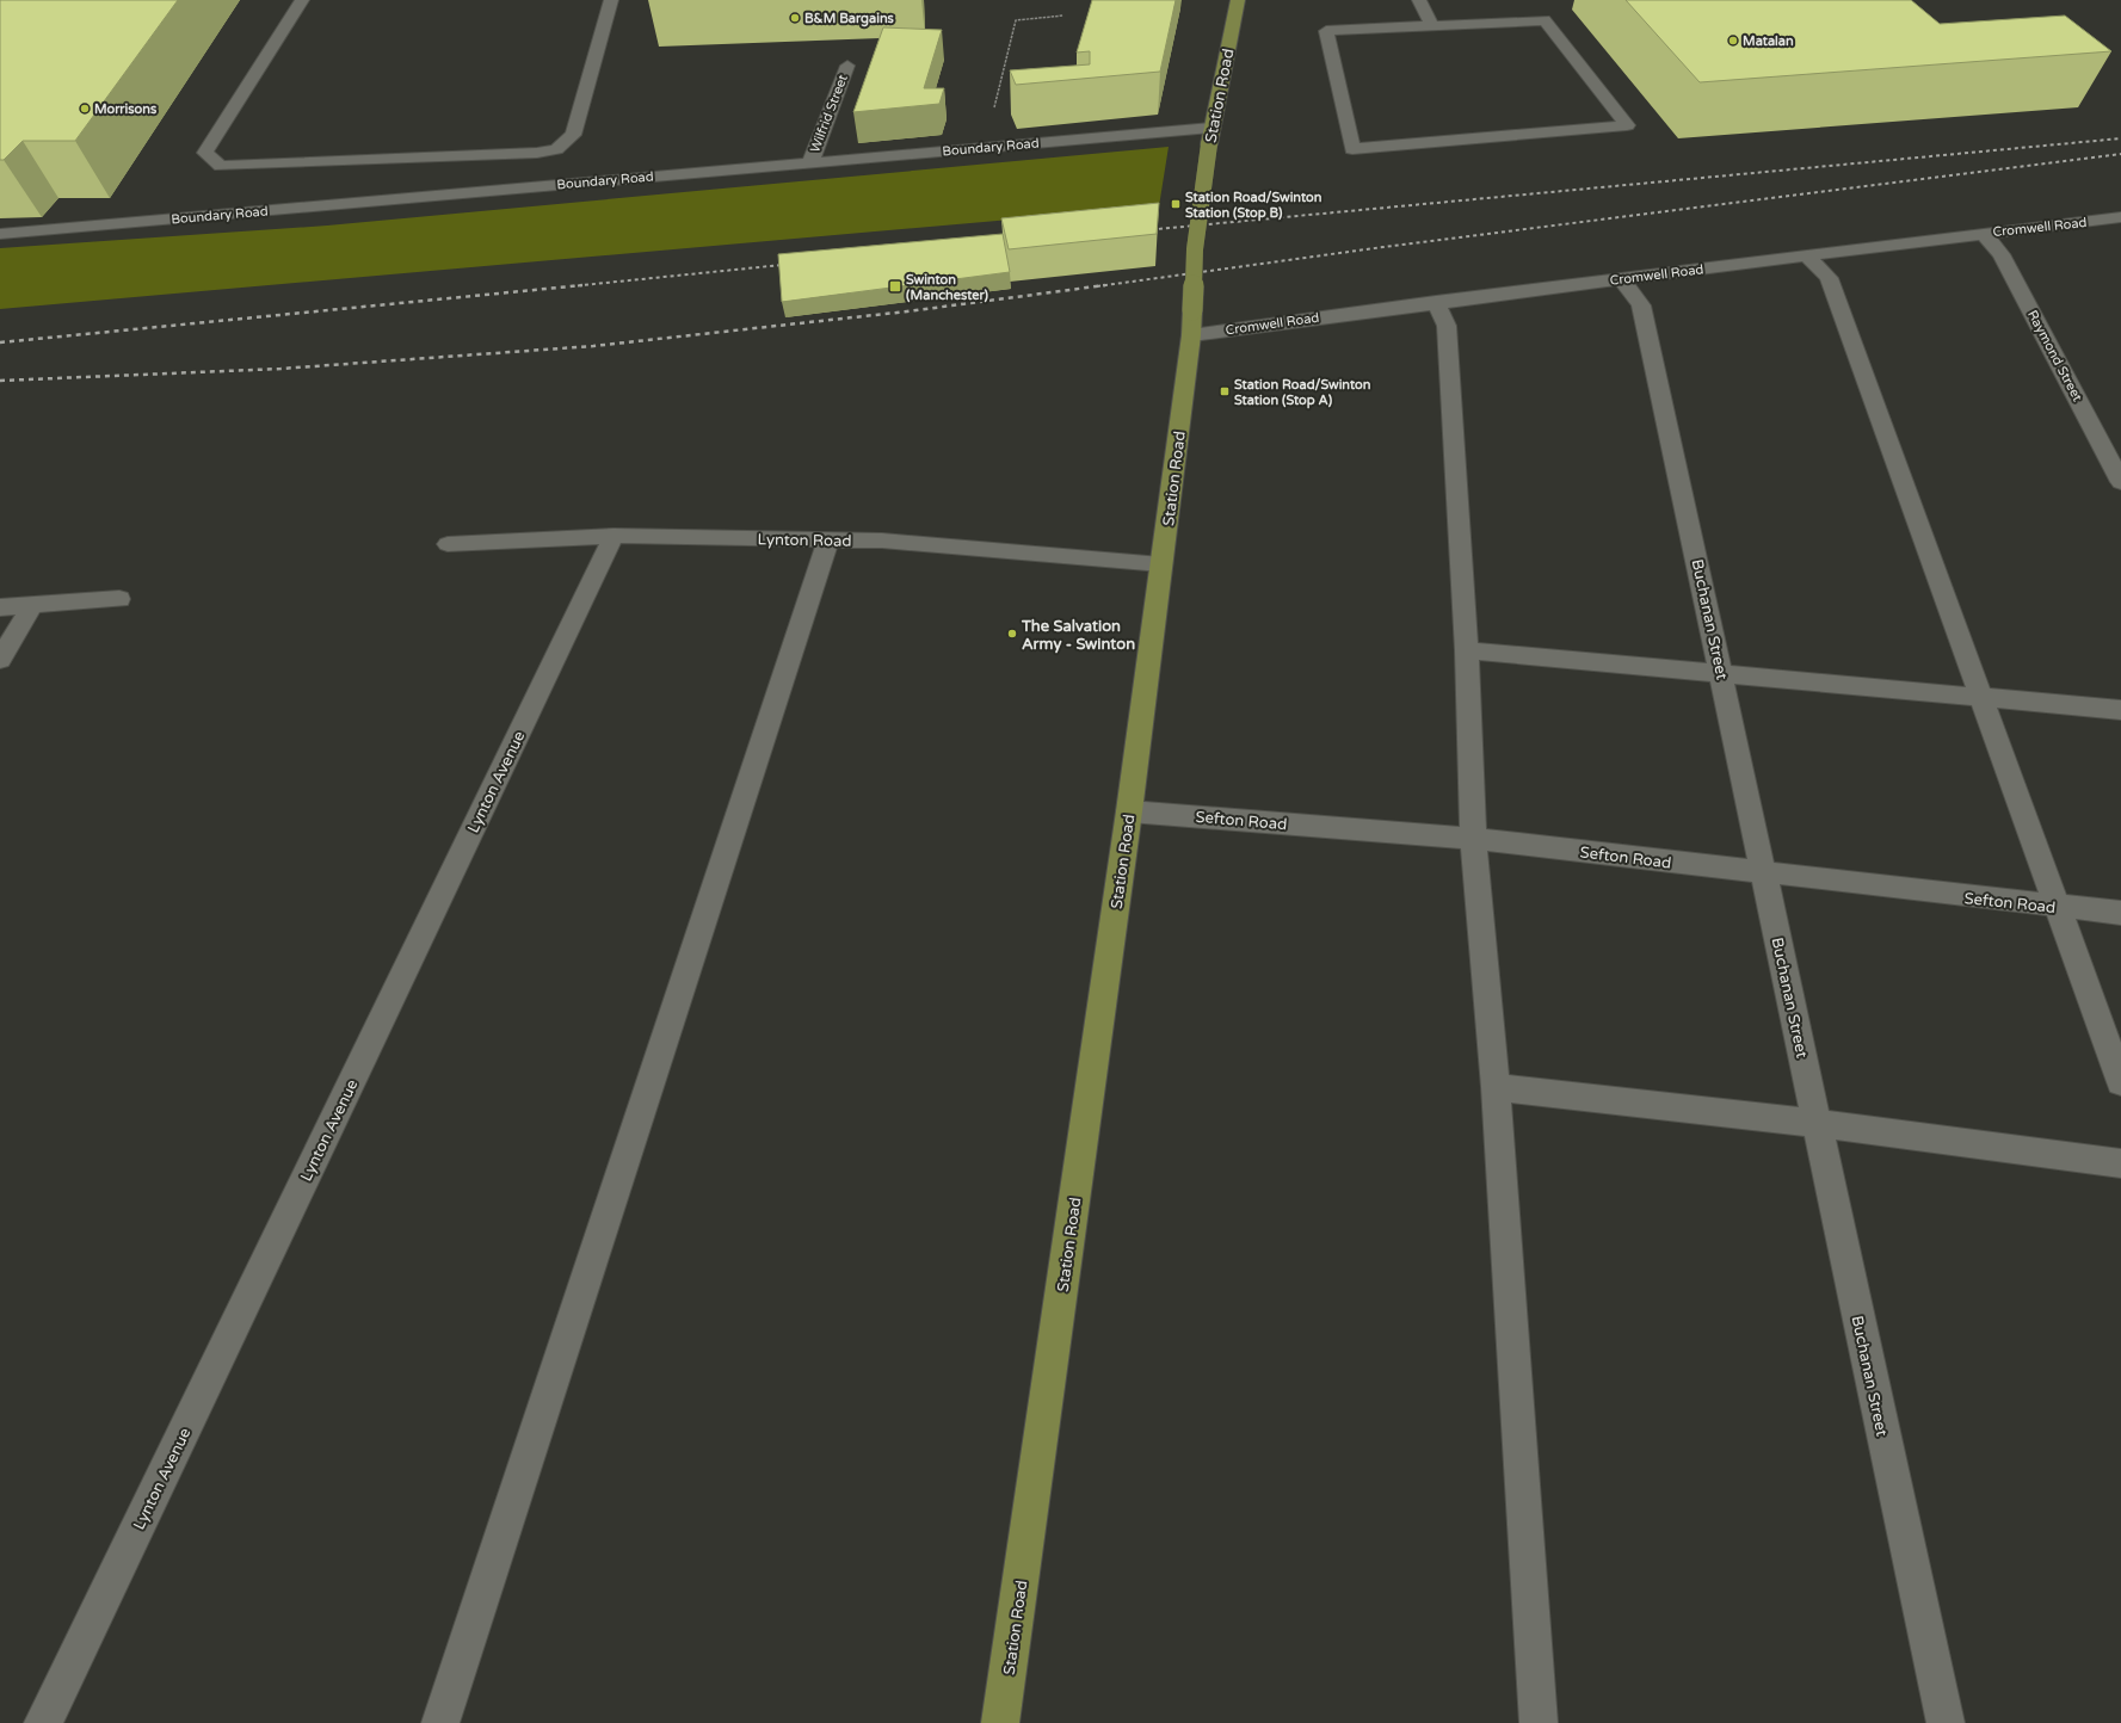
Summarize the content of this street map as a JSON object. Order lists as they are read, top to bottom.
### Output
{
  "streets": {
    "main road": ["Station Road"],
    "street": [
      "Wilfrid Street",
      "Boundary Road",
      "Cromwell Road",
      "Raymond Street",
      "Lynton Road",
      "Buchanan Street",
      "Lynton Avenue",
      "Sefton Road"
    ]
  },
  "crossings": [
    ["Station Road", "Boundary Road"],
    ["Station Road", "Cromwell Road"],
    ["Station Road", "Lynton Road"],
    ["Station Road", "Sefton Road"],
    ["Wilfrid Street", "Boundary Road"],
    ["Cromwell Road", "Raymond Street"],
    ["Cromwell Road", "Buchanan Street"],
    ["Lynton Road", "Lynton Avenue"],
    ["Buchanan Street", "Sefton Road"]
  ],
  "places": {
    "other": [
      "B&M Bargains",
      "Matalan",
      "Morrisons",
      "The Salvation Army - Swinton"
    ],
    "transit": ["Station Road/Swinton Station (Stop B)", "Swinton (Manchester)", "Station Road/Swinton Station (Stop A)"]
  }
}
